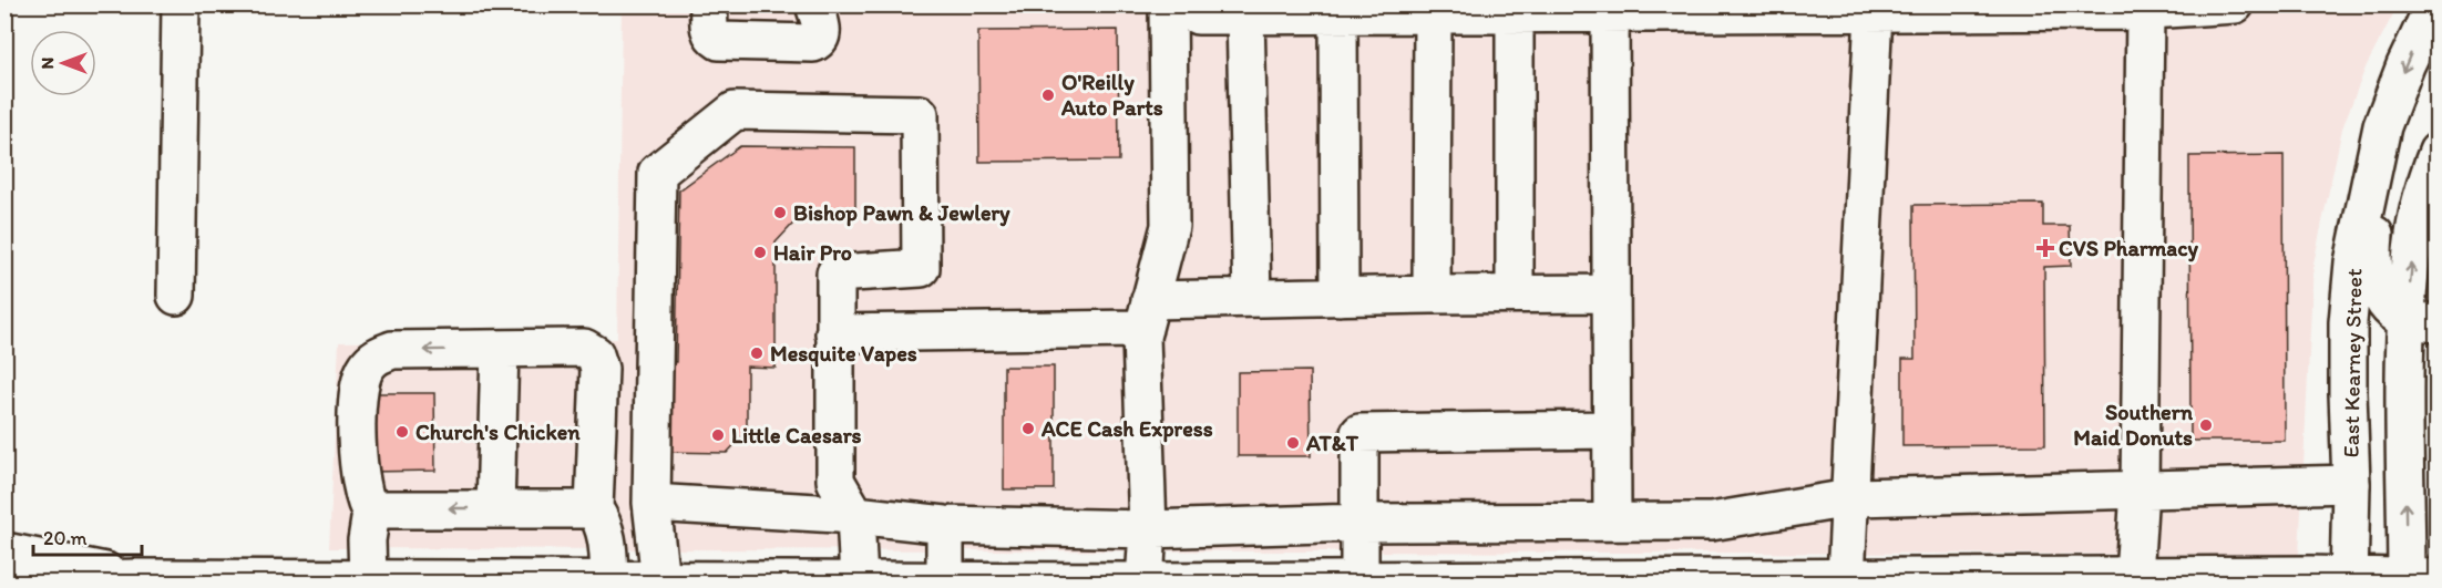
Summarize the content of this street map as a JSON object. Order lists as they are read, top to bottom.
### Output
{
  "streets": {
    "main road": ["East Kearney Street"]
  },
  "places": {
    "other": [
      "O'Reilly Auto Parts",
      "Bishop Pawn & Jewlery",
      "Hair Pro",
      "Mesquite Vapes",
      "Southern Maid Donuts",
      "ACE Cash Express",
      "Church's Chicken",
      "Little Caesars",
      "AT&T"
    ],
    "health": ["CVS Pharmacy"]
  },
  "scale_bar": "20 m",
  "north": "left"
}
